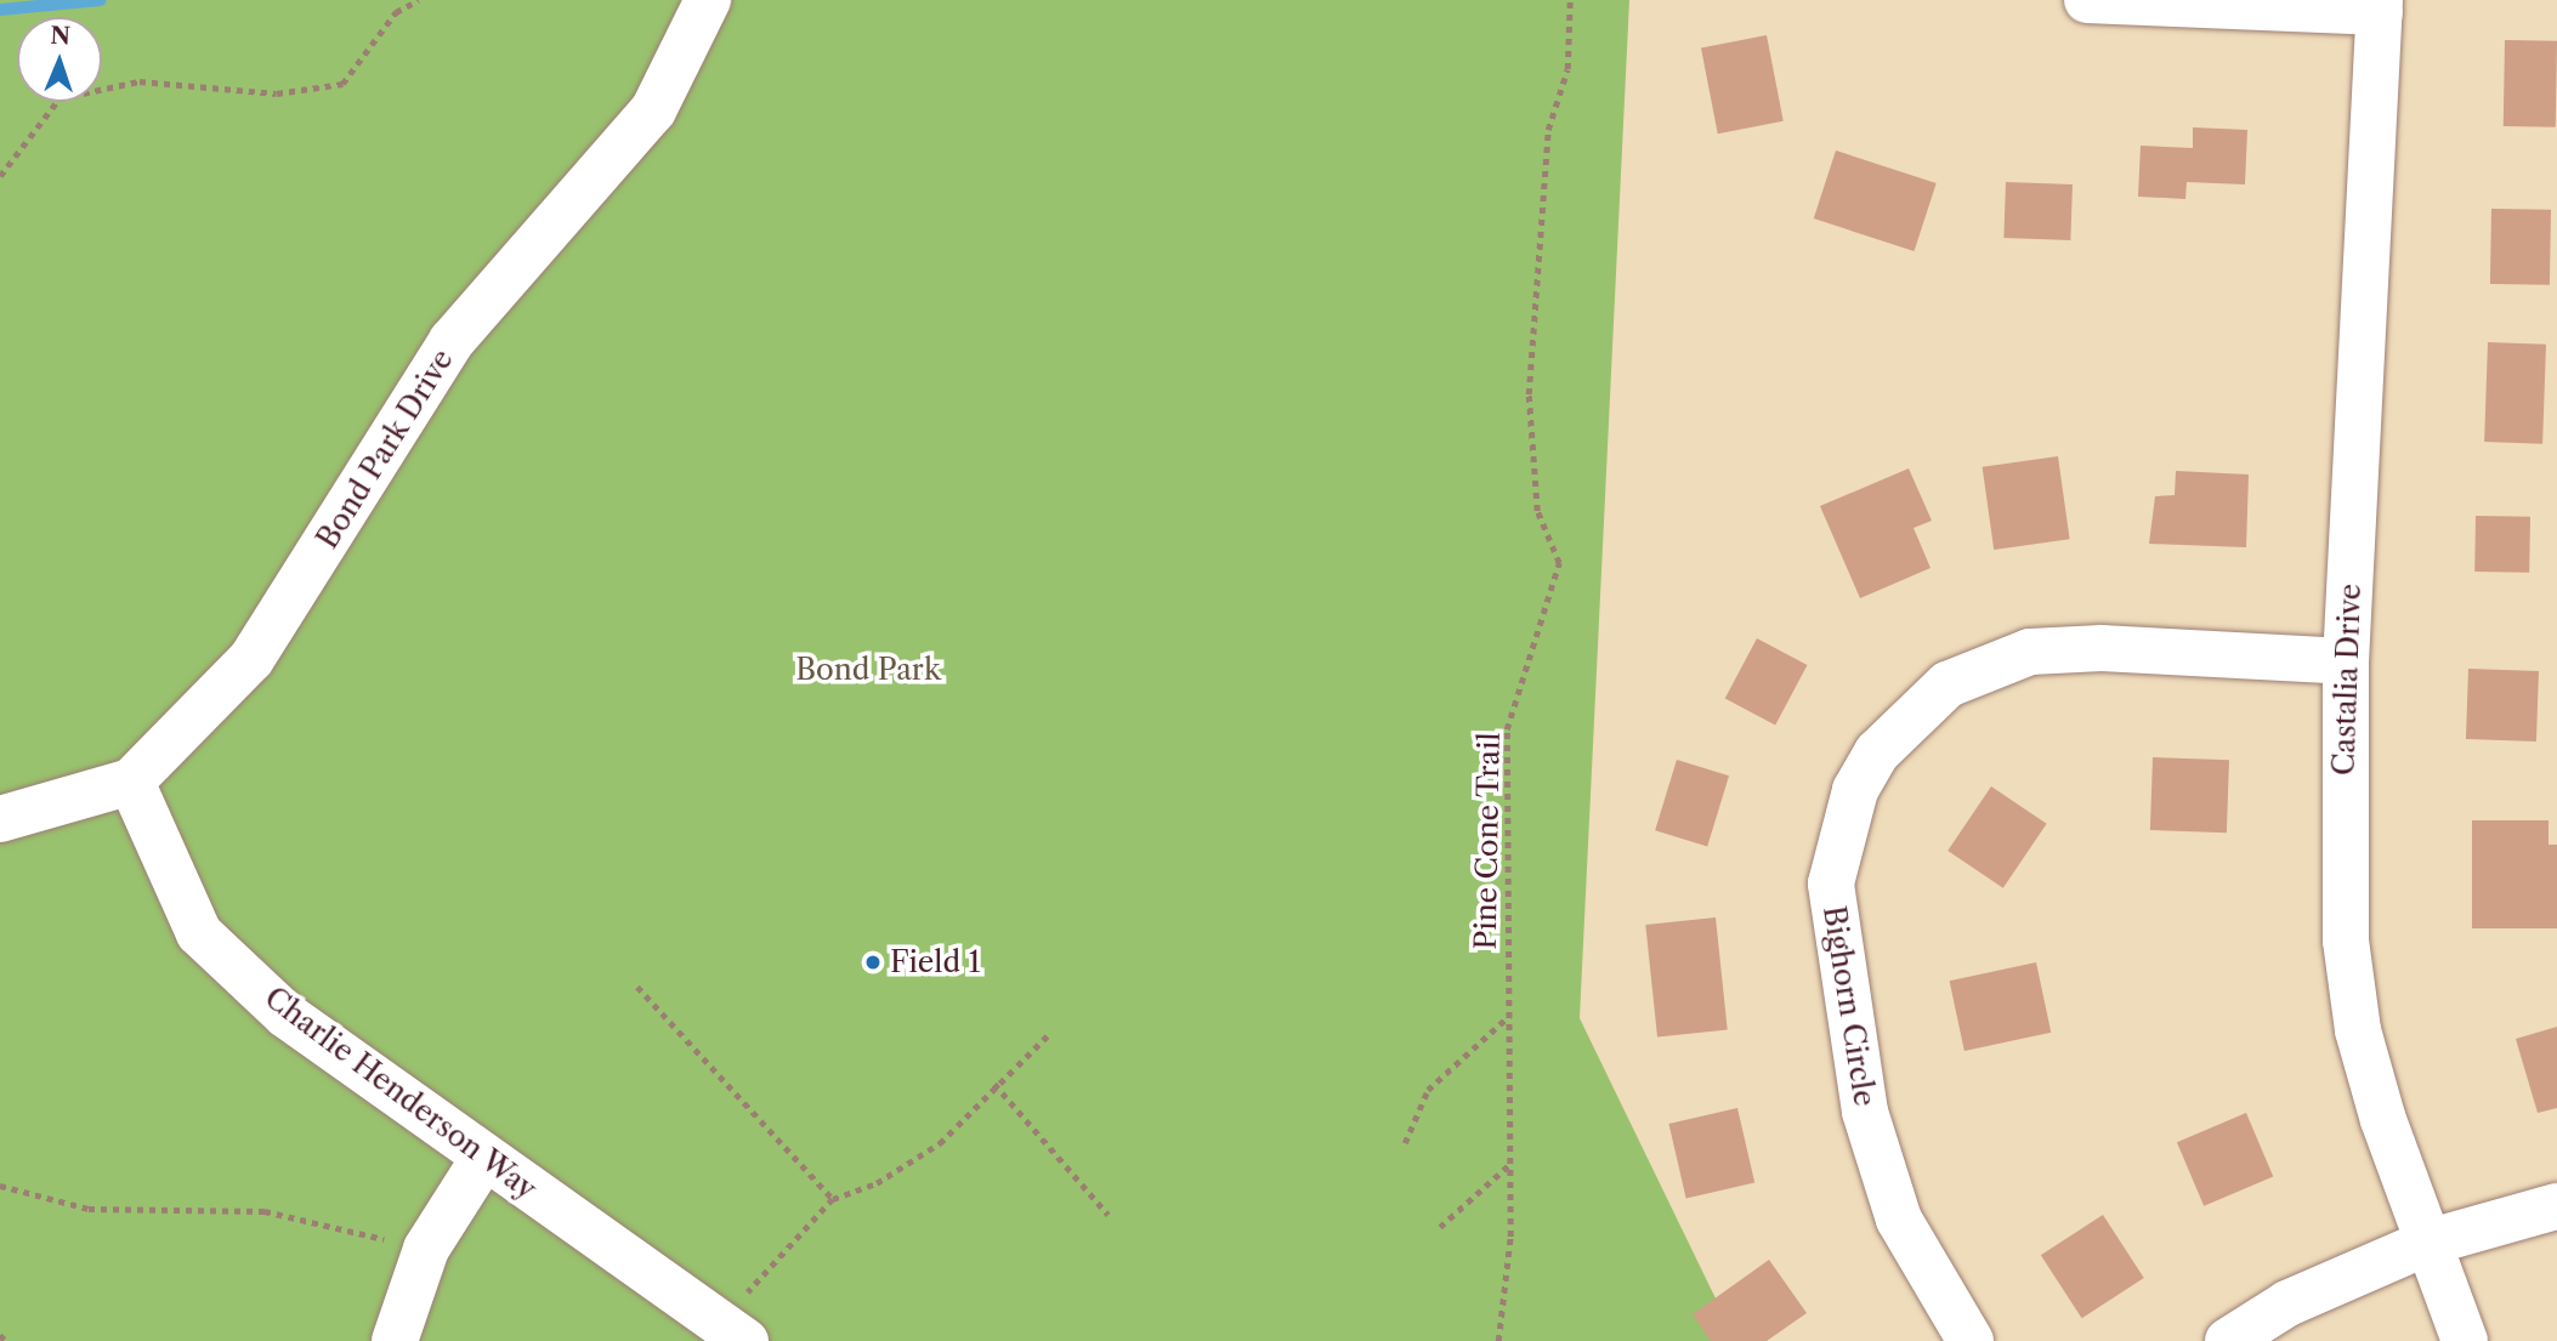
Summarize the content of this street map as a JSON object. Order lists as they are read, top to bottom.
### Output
{
  "streets": {
    "street": [
      "Bond Park Drive",
      "Castalia Drive",
      "Bighorn Circle",
      "Charlie Henderson Way"
    ],
    "path": ["Pine Cone Trail"]
  },
  "crossings": [
    ["Bond Park Drive", "Charlie Henderson Way"],
    ["Castalia Drive", "Bighorn Circle"]
  ],
  "parks": ["Bond Park"],
  "places": ["Field 1"],
  "north": "top"
}
